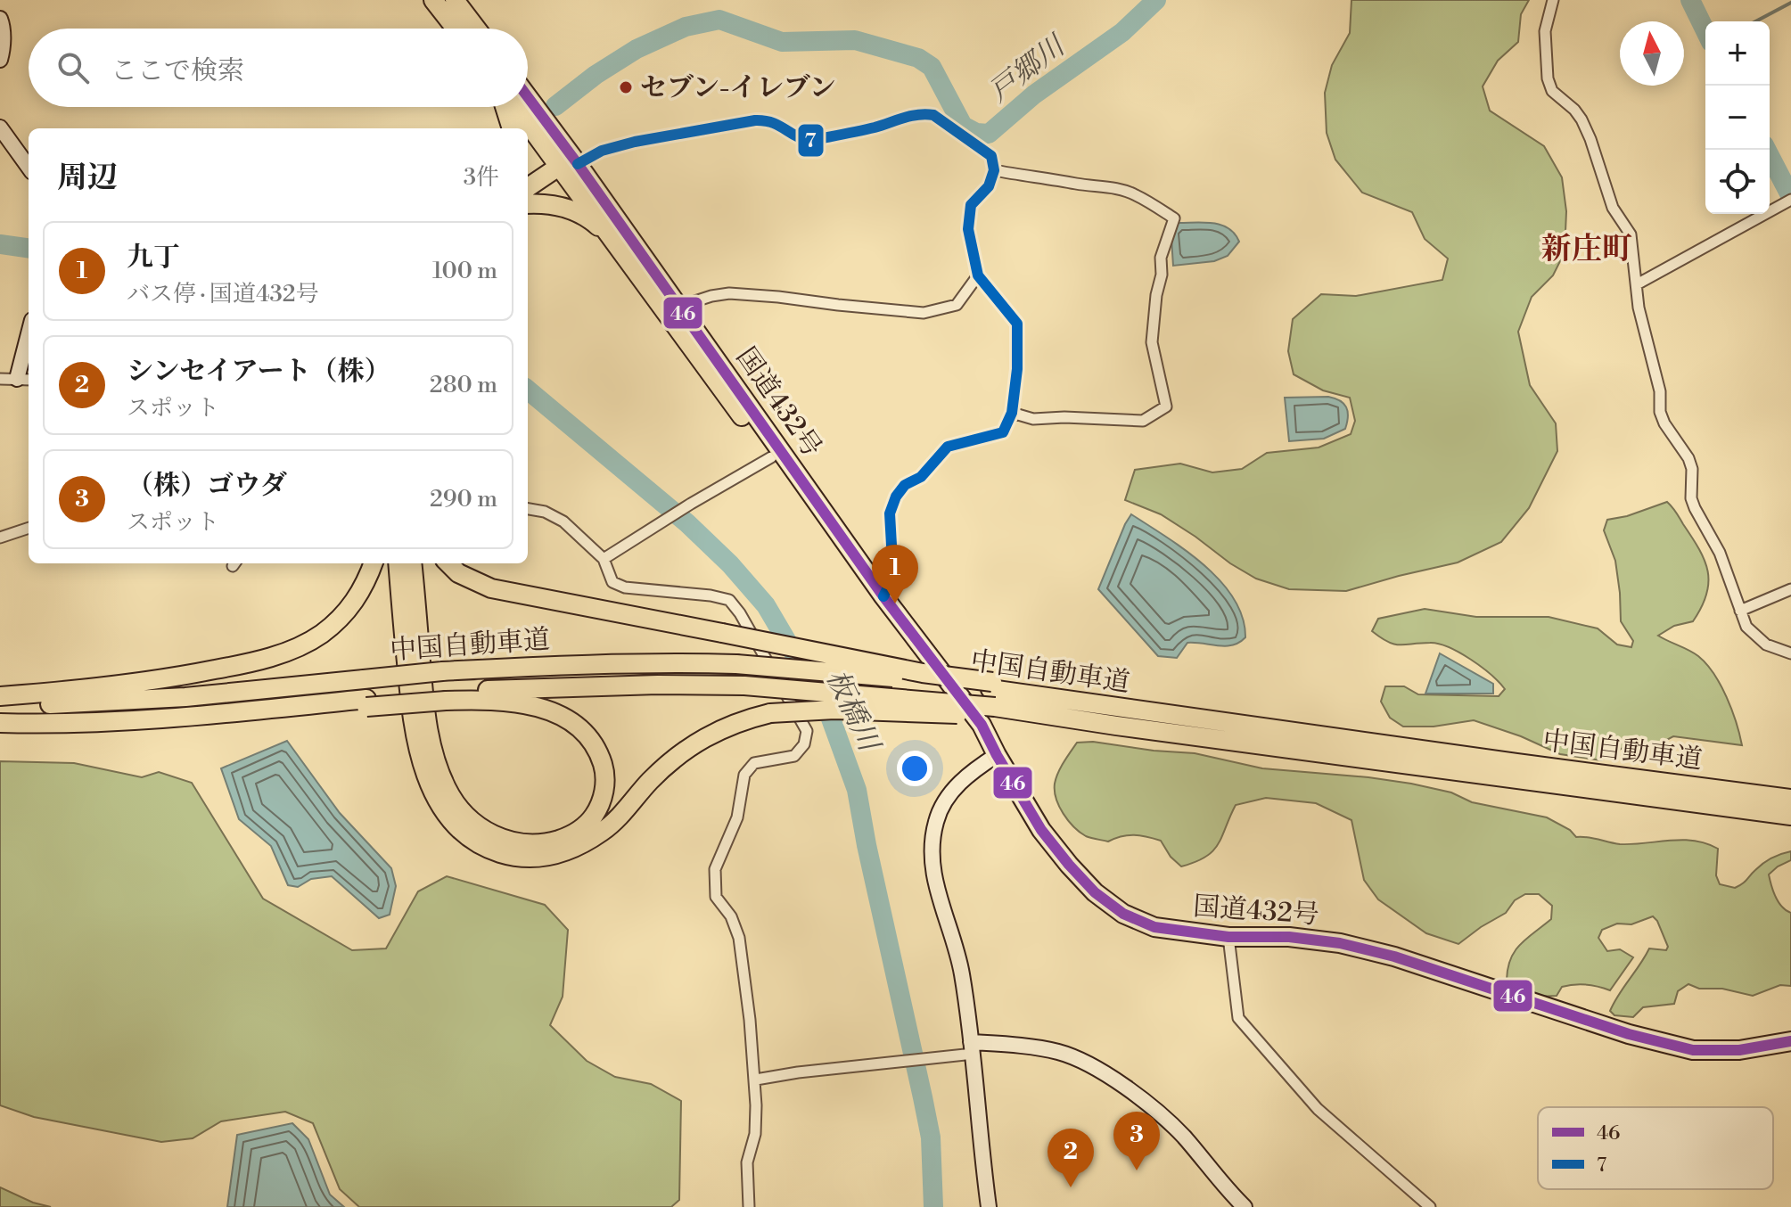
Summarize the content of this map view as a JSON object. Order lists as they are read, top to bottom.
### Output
{
  "streets": {
    "highway": ["国道432号", "中国自動車道"]
  },
  "districts": ["新庄町"],
  "water": ["戸郷川", "板橋川"],
  "places": ["セブン-イレブン"],
  "lines": ["transit line 46", "transit line 7"],
  "legend": ["46", "7"],
  "north": "top",
  "page": {
    "map_buttons": ["+", "−"],
    "search": "ここで検索",
    "heading": ["周辺", "3件"],
    "list": [
      {
        "mark": "1",
        "name": "九丁",
        "note": "バス停 · 国道432号",
        "value": "100 m"
      },
      {
        "mark": "2",
        "name": "シンセイアート（株）",
        "note": "スポット",
        "value": "280 m"
      },
      {
        "mark": "3",
        "name": "（株）ゴウダ",
        "note": "スポット",
        "value": "290 m"
      }
    ],
    "pins": ["1", "3", "2"]
  }
}
